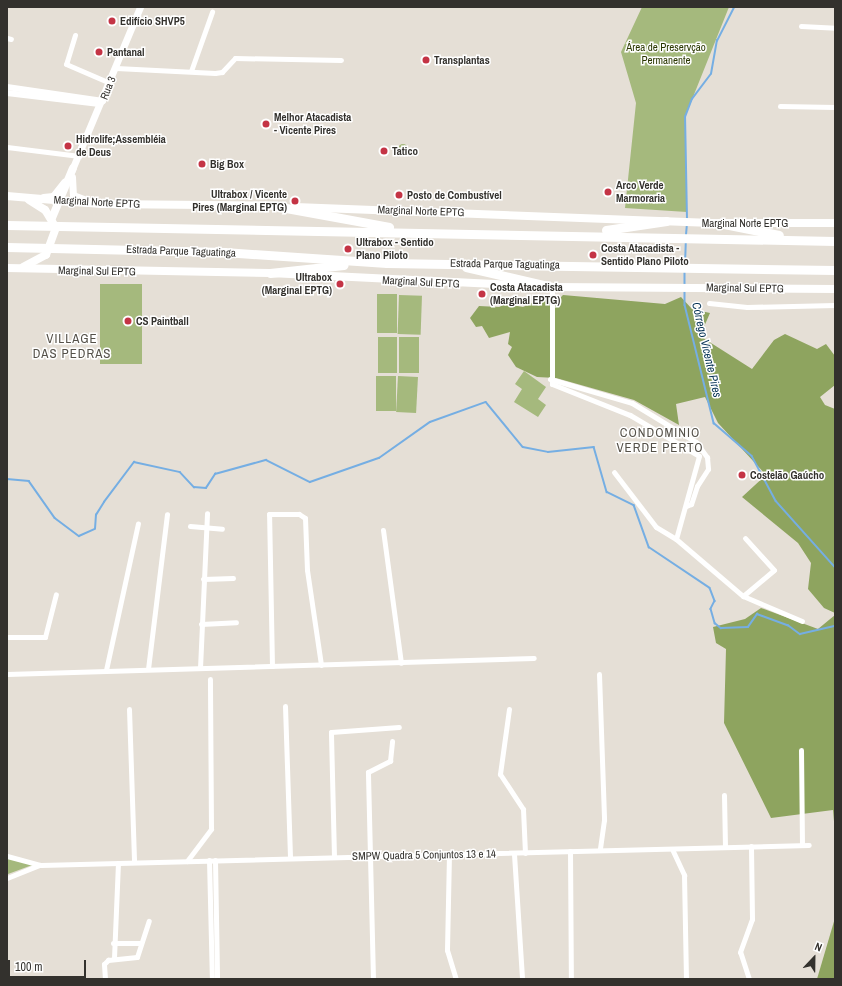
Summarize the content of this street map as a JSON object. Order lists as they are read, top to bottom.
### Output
{
  "streets": {
    "highway": ["Estrada Parque Taguatinga"],
    "main road": ["Rua 3", "Marginal Norte EPTG", "Marginal Sul EPTG"],
    "street": ["SMPW Quadra 5 Conjuntos 13 e 14"]
  },
  "districts": ["VILLAGE DAS PEDRAS", "CONDOMINIO VERDE PERTO"],
  "water": ["Córrego Vicente Pires"],
  "parks": ["Área de Preservção Permanente"],
  "places": [
    "Edifício SHVP5",
    "Pantanal",
    "Transplantas",
    "Melhor Atacadista - Vicente Pires",
    "Hidrolife;Assembléia de Deus",
    "Tatico",
    "Big Box",
    "Arco Verde Marmoraria",
    "Posto de Combustível",
    "Ultrabox / Vicente Pires (Marginal EPTG)",
    "Ultrabox - Sentido Plano Piloto",
    "Costa Atacadista - Sentido Plano Piloto",
    "Ultrabox (Marginal EPTG)",
    "Costa Atacadista (Marginal EPTG)",
    "CS Paintball",
    "Costelão Gaúcho"
  ],
  "scale_bar": "100 m",
  "north": "top"
}
